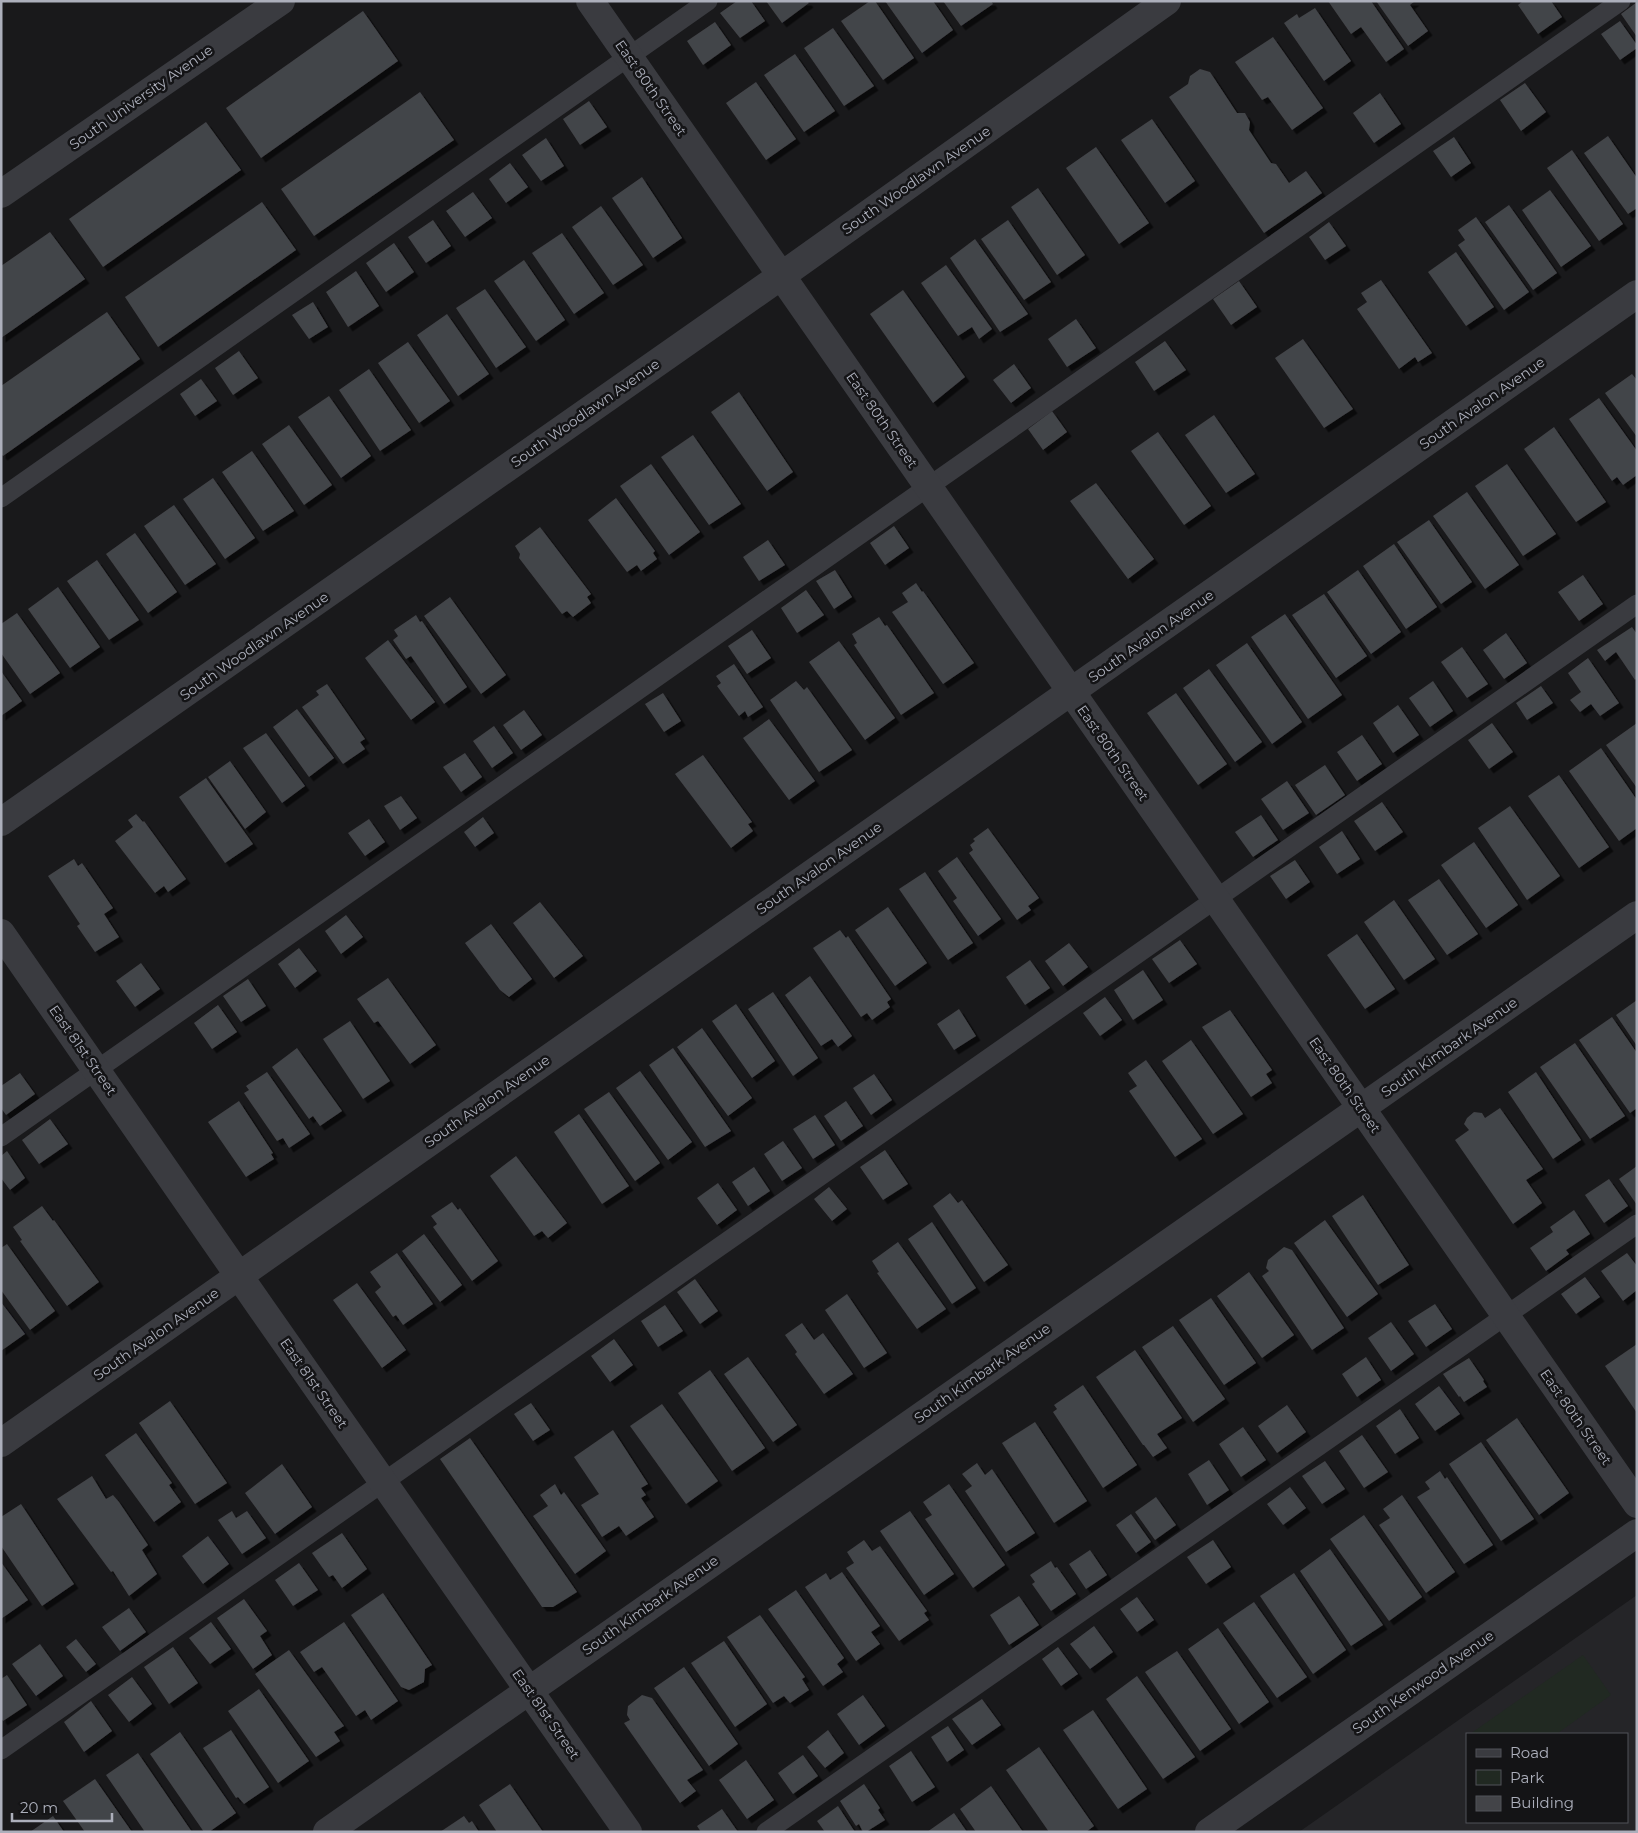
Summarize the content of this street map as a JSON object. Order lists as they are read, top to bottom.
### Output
{
  "streets": {
    "street": [
      "East 80th Street",
      "South University Avenue",
      "South Woodlawn Avenue",
      "South Avalon Avenue",
      "South Kimbark Avenue",
      "East 81st Street",
      "South Kenwood Avenue"
    ]
  },
  "crossings": [
    ["East 80th Street", "South Woodlawn Avenue"],
    ["East 80th Street", "South Avalon Avenue"],
    ["East 80th Street", "South Kimbark Avenue"],
    ["South Avalon Avenue", "East 81st Street"],
    ["South Kimbark Avenue", "East 81st Street"]
  ],
  "legend": ["Road", "Park", "Building"],
  "scale_bar": "20 m"
}
